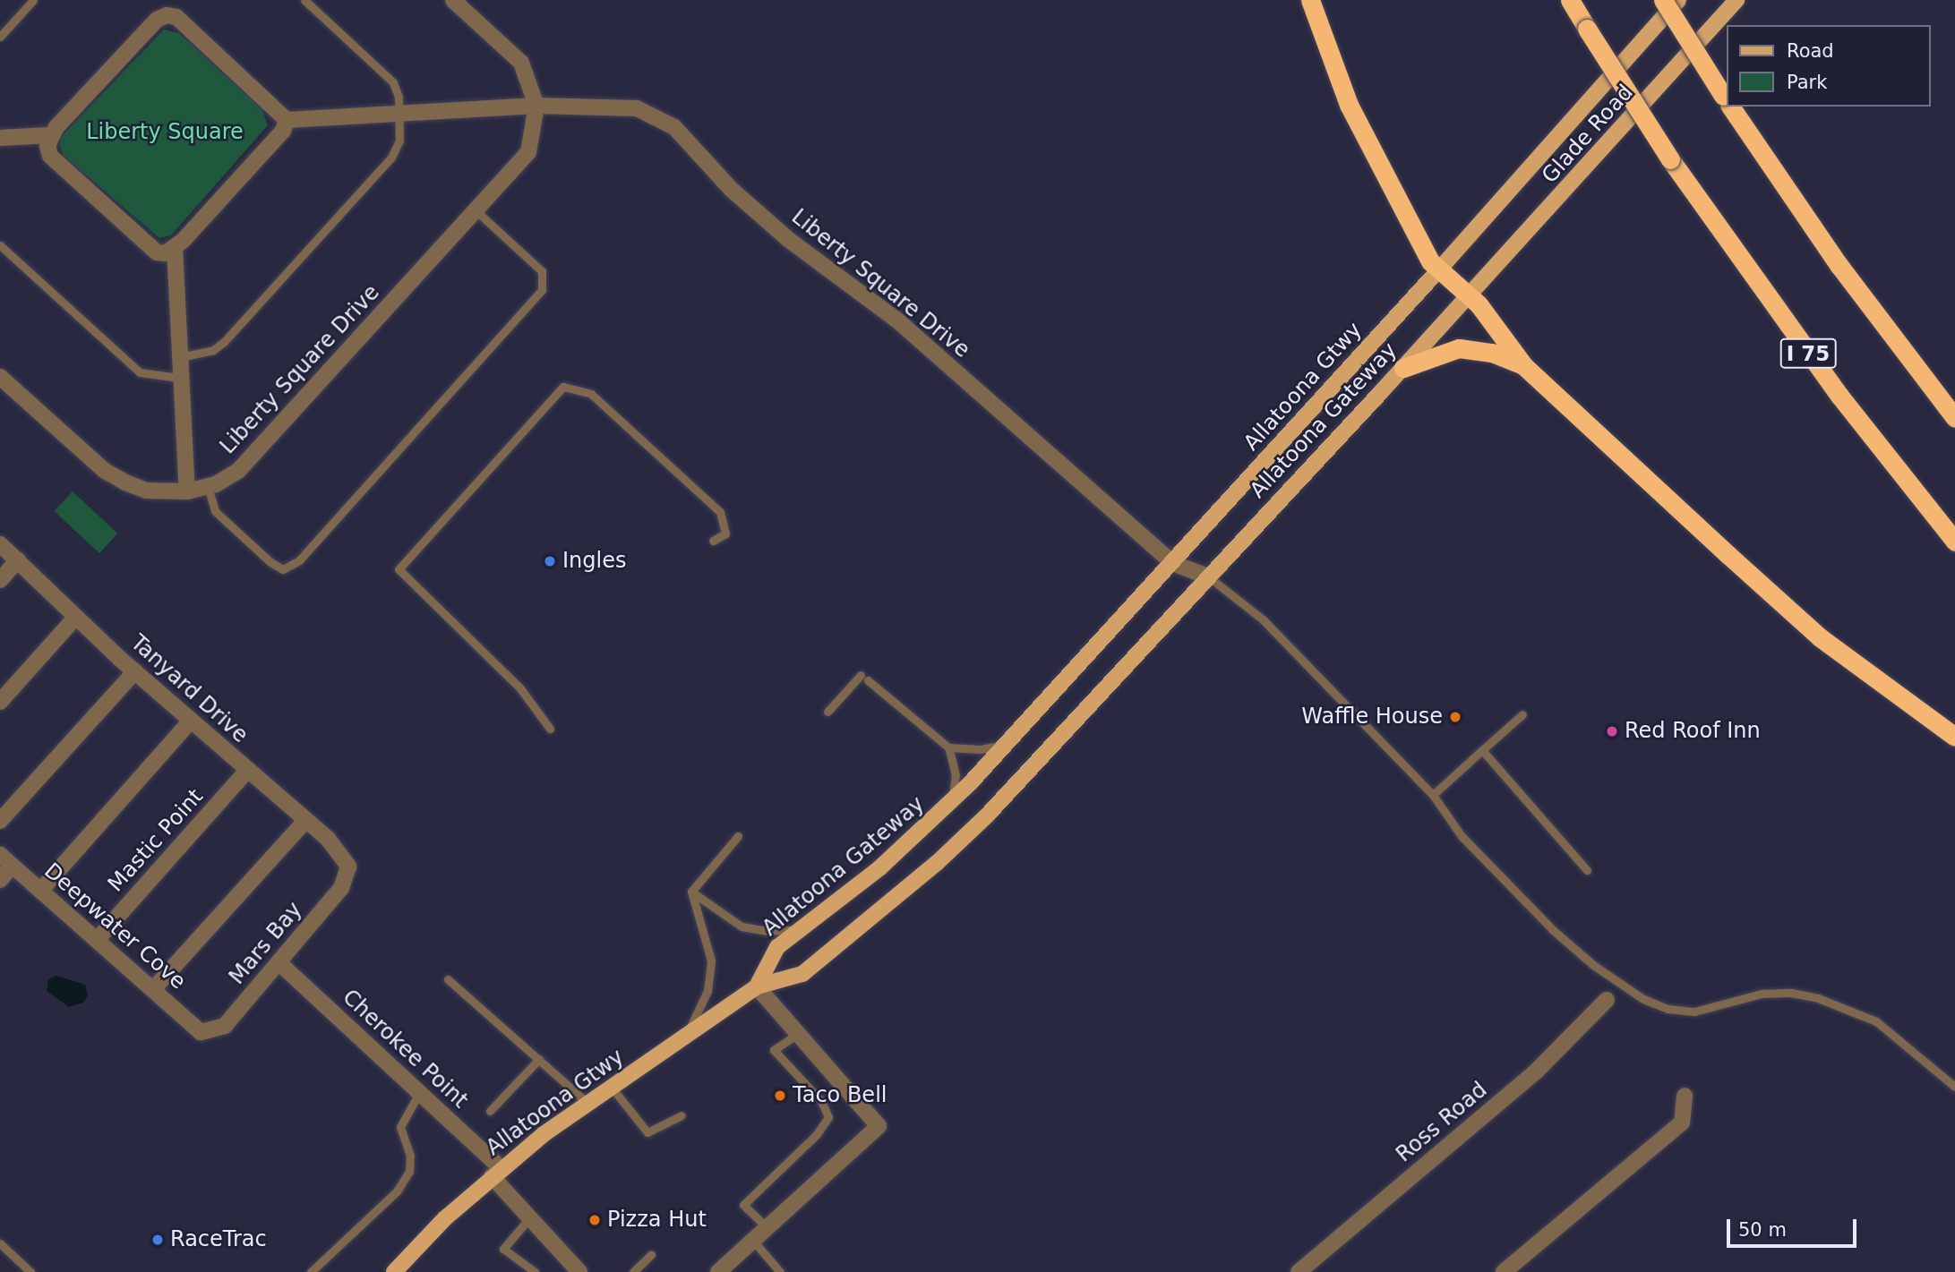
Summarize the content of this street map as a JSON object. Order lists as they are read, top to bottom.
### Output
{
  "streets": {
    "highway": ["I 75"],
    "main road": ["Glade Road", "Allatoona Gtwy", "Allatoona Gateway"],
    "street": [
      "Liberty Square Drive",
      "Tanyard Drive",
      "Mastic Point",
      "Deepwater Cove",
      "Mars Bay",
      "Cherokee Point",
      "Ross Road"
    ]
  },
  "crossings": [
    ["Glade Road", "Allatoona Gtwy"],
    ["Glade Road", "Allatoona Gateway"],
    ["Liberty Square Drive", "Allatoona Gateway"],
    ["Allatoona Gtwy", "Allatoona Gateway"],
    ["Allatoona Gtwy", "Cherokee Point"],
    ["Tanyard Drive", "Mastic Point"],
    ["Tanyard Drive", "Mars Bay"],
    ["Mastic Point", "Deepwater Cove"],
    ["Deepwater Cove", "Mars Bay"],
    ["Mars Bay", "Cherokee Point"]
  ],
  "parks": ["Liberty Square"],
  "places": [
    "Ingles",
    "Waffle House",
    "Red Roof Inn",
    "Taco Bell",
    "Pizza Hut",
    "RaceTrac"
  ],
  "legend": ["Road", "Park"],
  "scale_bar": "50 m"
}
